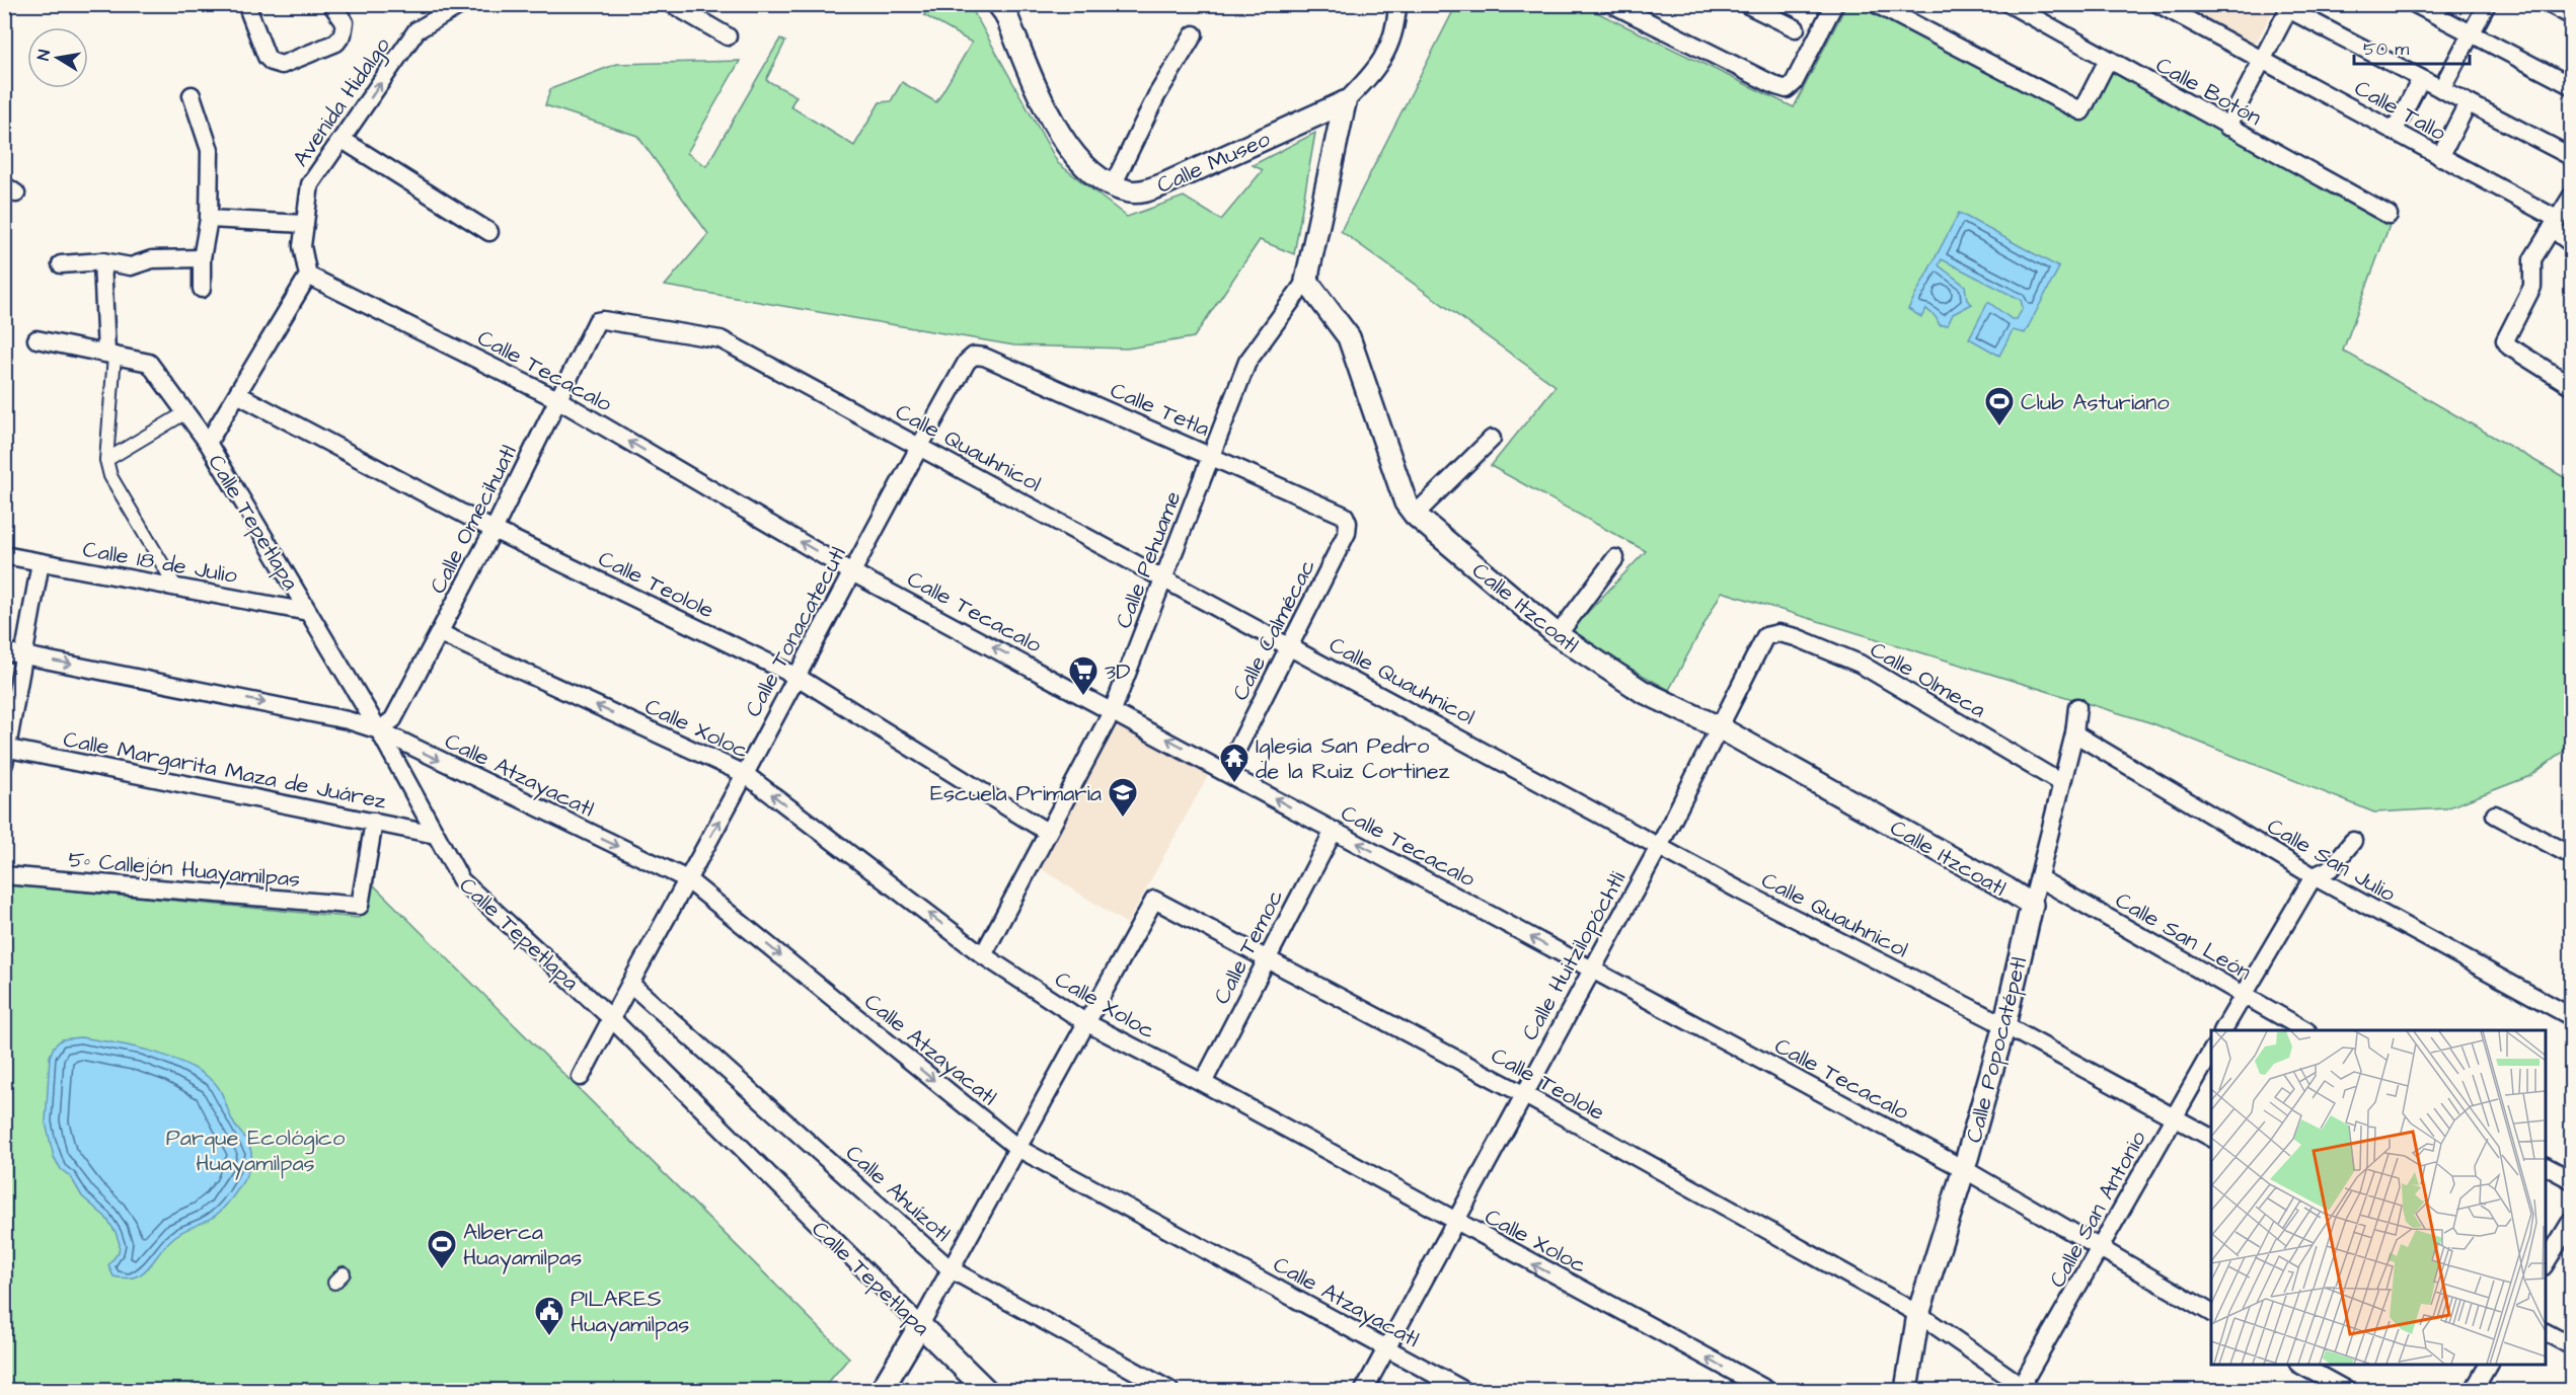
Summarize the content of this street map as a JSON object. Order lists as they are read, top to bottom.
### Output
{
  "streets": {
    "street": [
      "Calle Botón",
      "Avenida Hidalgo",
      "Calle Tallo",
      "Calle Museo",
      "Calle Tecacalo",
      "Calle Tetla",
      "Calle Quauhnicol",
      "Calle Omecihuatl",
      "Calle Tepetlapa",
      "Calle Pehuame",
      "Calle 18 de Julio",
      "Calle Teolole",
      "Calle Itzcoatl",
      "Calle Calmécac",
      "Calle Tonacatecutl",
      "Calle Olmeca",
      "Calle Xoloc",
      "Calle Margarita Maza de Juárez",
      "Calle Atzayacatl",
      "Calle San Julio",
      "5º Callejón Huayamilpas",
      "Calle San León",
      "Calle Temoc",
      "Calle Huitzilopóchtli",
      "Calle Popocatépetl",
      "Calle Ahuízotl",
      "Calle San Antonio"
    ]
  },
  "crossings": [
    ["Avenida Hidalgo", "Calle Tecacalo"],
    ["Calle Tecacalo", "Calle Omecihuatl"],
    ["Calle Tecacalo", "Calle Pehuame"],
    ["Calle Tecacalo", "Calle Calmécac"],
    ["Calle Tecacalo", "Calle Tonacatecutl"],
    ["Calle Tecacalo", "Calle Temoc"],
    ["Calle Tecacalo", "Calle Huitzilopóchtli"],
    ["Calle Tecacalo", "Calle Popocatépetl"],
    ["Calle Tecacalo", "Calle San Antonio"],
    ["Calle Tetla", "Calle Pehuame"],
    ["Calle Tetla", "Calle Calmécac"],
    ["Calle Tetla", "Calle Tonacatecutl"],
    ["Calle Quauhnicol", "Calle Omecihuatl"],
    ["Calle Quauhnicol", "Calle Pehuame"],
    ["Calle Quauhnicol", "Calle Calmécac"],
    ["Calle Quauhnicol", "Calle Tonacatecutl"],
    ["Calle Quauhnicol", "Calle Huitzilopóchtli"],
    ["Calle Quauhnicol", "Calle Popocatépetl"],
    ["Calle Quauhnicol", "Calle San Antonio"],
    ["Calle Omecihuatl", "Calle Tepetlapa"],
    ["Calle Omecihuatl", "Calle Teolole"],
    ["Calle Omecihuatl", "Calle Xoloc"],
    ["Calle Omecihuatl", "Calle Atzayacatl"],
    ["Calle Tepetlapa", "Calle 18 de Julio"],
    ["Calle Tepetlapa", "Calle Tonacatecutl"],
    ["Calle Tepetlapa", "Calle Margarita Maza de Juárez"],
    ["Calle Tepetlapa", "Calle Atzayacatl"],
    ["Calle Pehuame", "Calle Teolole"],
    ["Calle Pehuame", "Calle Itzcoatl"],
    ["Calle Pehuame", "Calle Xoloc"],
    ["Calle Teolole", "Calle Tonacatecutl"],
    ["Calle Teolole", "Calle Xoloc"],
    ["Calle Teolole", "Calle Temoc"],
    ["Calle Teolole", "Calle Huitzilopóchtli"],
    ["Calle Teolole", "Calle Popocatépetl"],
    ["Calle Teolole", "Calle San Antonio"],
    ["Calle Itzcoatl", "Calle Huitzilopóchtli"],
    ["Calle Itzcoatl", "Calle Popocatépetl"],
    ["Calle Tonacatecutl", "Calle Xoloc"],
    ["Calle Tonacatecutl", "Calle Atzayacatl"],
    ["Calle Tonacatecutl", "Calle Ahuízotl"],
    ["Calle Olmeca", "Calle Huitzilopóchtli"],
    ["Calle Olmeca", "Calle Popocatépetl"],
    ["Calle Xoloc", "Calle Temoc"],
    ["Calle Xoloc", "Calle Huitzilopóchtli"],
    ["Calle Margarita Maza de Juárez", "5º Callejón Huayamilpas"],
    ["Calle Atzayacatl", "Calle Huitzilopóchtli"],
    ["Calle San Julio", "Calle Popocatépetl"],
    ["Calle San León", "Calle Popocatépetl"]
  ],
  "one_way": [
    "Avenida Hidalgo",
    "Calle Tecacalo",
    "Calle Xoloc",
    "Calle Atzayacatl"
  ],
  "parks": ["Parque Ecológico Huayamilpas"],
  "places": {
    "sports": ["Club Asturiano", "Alberca Huayamilpas"],
    "supermarket": ["3D"],
    "temple": ["Iglesia San Pedro de la Ruiz Cortinez"],
    "school or university": ["Escuela Primaria"],
    "public building": ["PILARES Huayamilpas"]
  },
  "scale_bar": "50 m",
  "north": "left"
}
